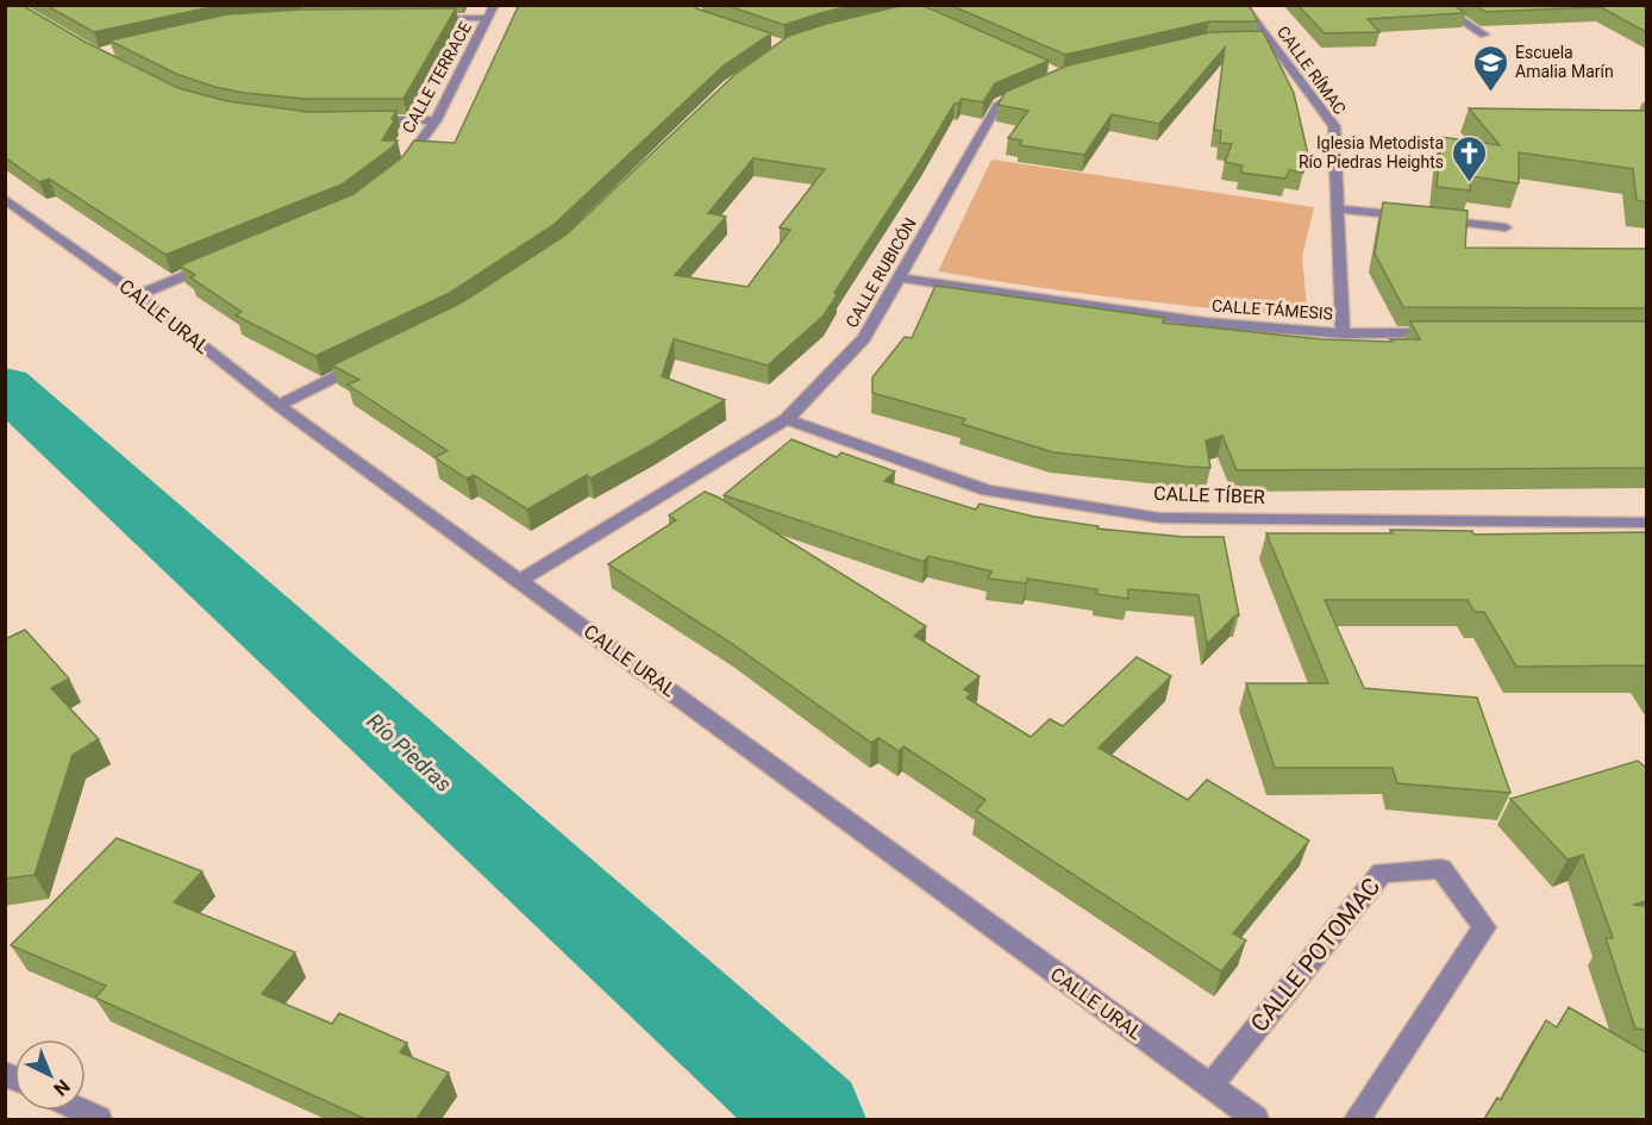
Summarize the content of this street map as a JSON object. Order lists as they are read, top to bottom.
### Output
{
  "streets": {
    "street": [
      "CALLE RÍMAC",
      "CALLE TERRACE",
      "CALLE RUBICÓN",
      "CALLE TÁMESIS",
      "CALLE URAL",
      "CALLE TÍBER",
      "CALLE POTOMAC"
    ]
  },
  "crossings": [
    ["CALLE RÍMAC", "CALLE TÁMESIS"],
    ["CALLE RUBICÓN", "CALLE TÁMESIS"],
    ["CALLE RUBICÓN", "CALLE URAL"],
    ["CALLE RUBICÓN", "CALLE TÍBER"],
    ["CALLE URAL", "CALLE POTOMAC"]
  ],
  "water": ["Río Piedras"],
  "places": {
    "school or university": ["Escuela Amalia Marín"],
    "church": ["Iglesia Metodista Río Piedras Heights"]
  },
  "north": "bottom right"
}
